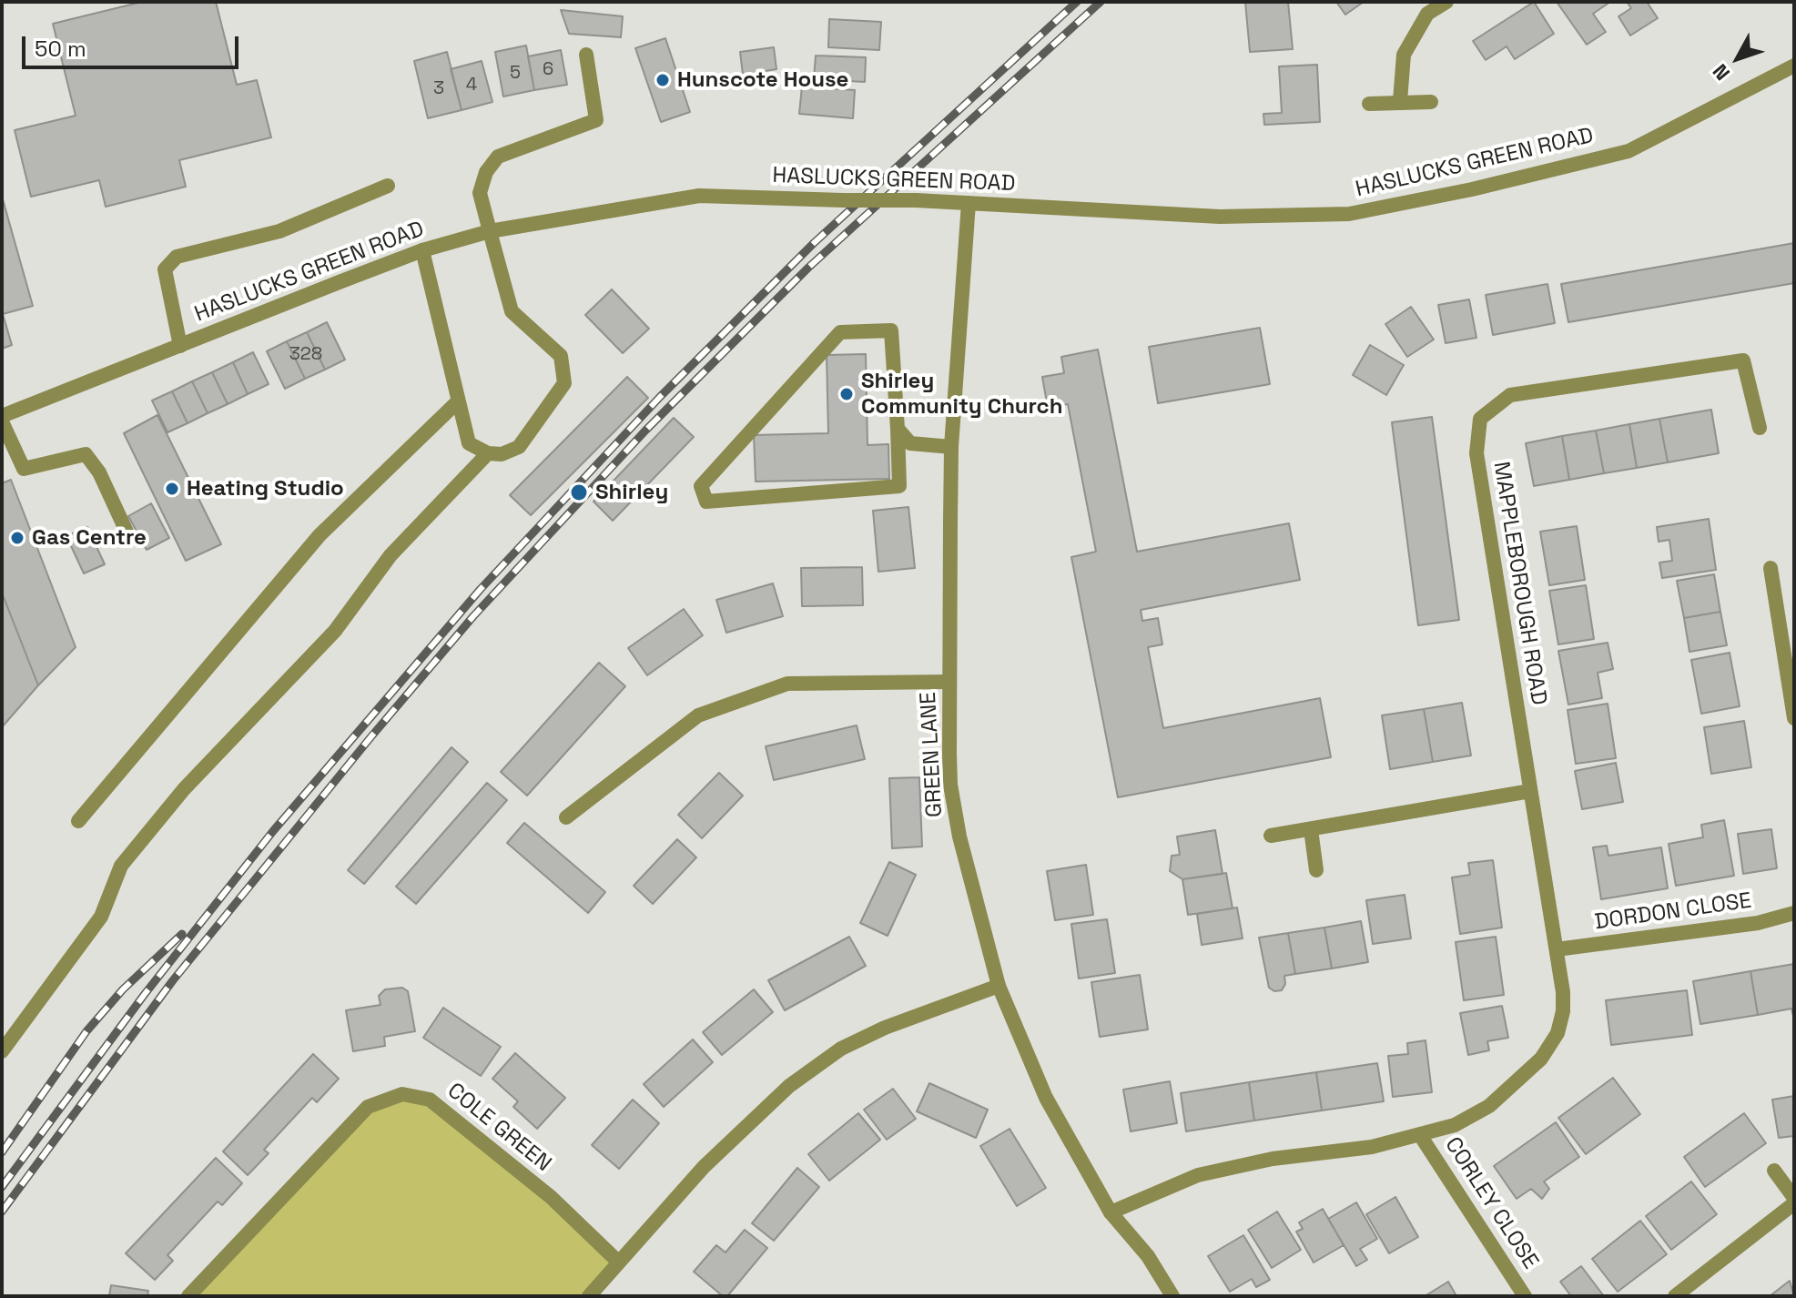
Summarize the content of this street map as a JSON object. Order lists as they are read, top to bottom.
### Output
{
  "streets": {
    "street": [
      "HASLUCKS GREEN ROAD",
      "MAPPLEBOROUGH ROAD",
      "GREEN LANE",
      "DORDON CLOSE",
      "COLE GREEN",
      "CORLEY CLOSE"
    ]
  },
  "crossings": [
    ["HASLUCKS GREEN ROAD", "GREEN LANE"],
    ["MAPPLEBOROUGH ROAD", "GREEN LANE"],
    ["MAPPLEBOROUGH ROAD", "DORDON CLOSE"],
    ["MAPPLEBOROUGH ROAD", "CORLEY CLOSE"]
  ],
  "places": [
    "Hunscote House",
    "Shirley Community Church",
    "Heating Studio",
    "Shirley",
    "Gas Centre"
  ],
  "house_numbers": [
    "6",
    "5",
    "4",
    "3",
    "328"
  ],
  "scale_bar": "50 m",
  "north": "bottom left"
}
